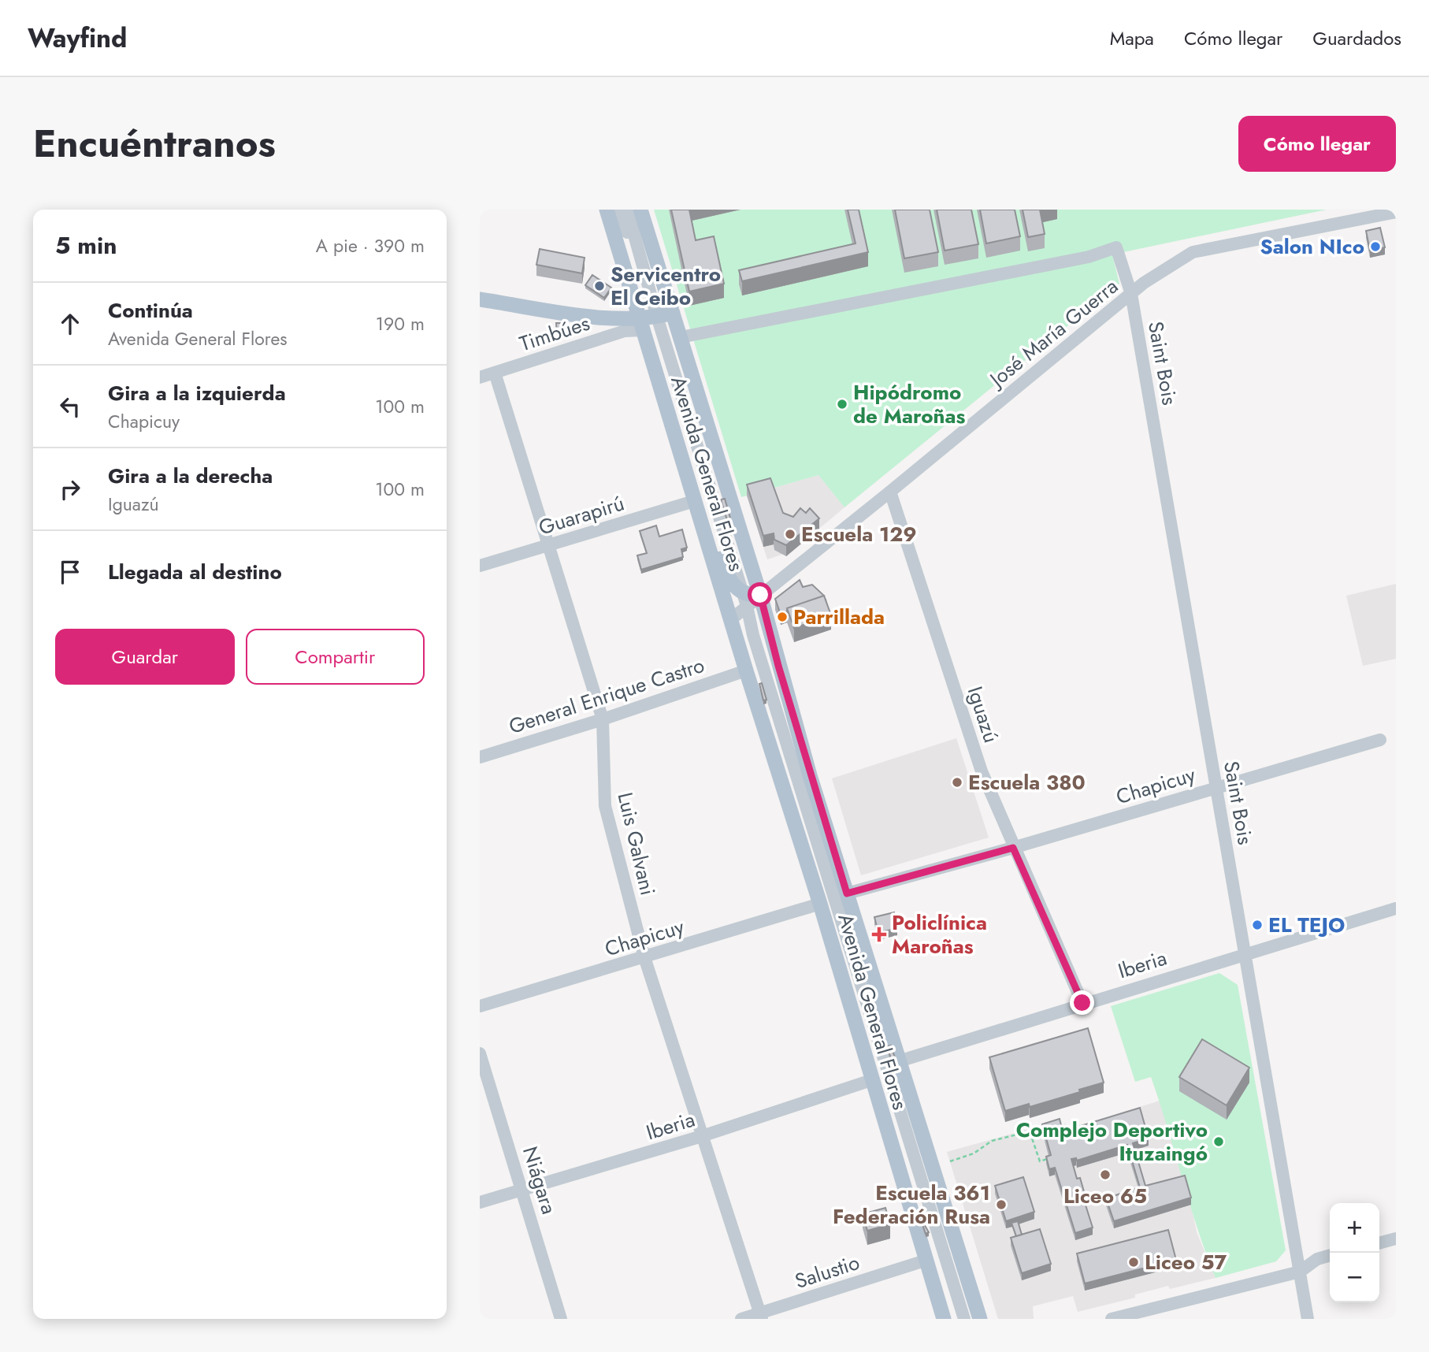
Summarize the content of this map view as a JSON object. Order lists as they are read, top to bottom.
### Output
{
  "streets": {
    "main road": ["Avenida General Flores"],
    "street": [
      "José María Guerra",
      "Timbúes",
      "Saint Bois",
      "Guarapirú",
      "General Enrique Castro",
      "Iguazú",
      "Chapicuy",
      "Luis Galvani",
      "Iberia",
      "Niágara",
      "Salustio"
    ]
  },
  "crossings": [
    ["José María Guerra", "Saint Bois"],
    ["José María Guerra", "Avenida General Flores"],
    ["José María Guerra", "Iguazú"],
    ["Timbúes", "Avenida General Flores"],
    ["Timbúes", "Luis Galvani"],
    ["Saint Bois", "Avenida General Flores"],
    ["Saint Bois", "Chapicuy"],
    ["Saint Bois", "Iberia"],
    ["Avenida General Flores", "Guarapirú"],
    ["Avenida General Flores", "General Enrique Castro"],
    ["Avenida General Flores", "Chapicuy"],
    ["Avenida General Flores", "Iberia"],
    ["Avenida General Flores", "Salustio"],
    ["Guarapirú", "Luis Galvani"],
    ["General Enrique Castro", "Luis Galvani"],
    ["Iguazú", "Chapicuy"],
    ["Iguazú", "Iberia"],
    ["Chapicuy", "Luis Galvani"],
    ["Luis Galvani", "Iberia"],
    ["Luis Galvani", "Salustio"],
    ["Iberia", "Niágara"]
  ],
  "places": {
    "other": [
      "Salon NIco",
      "Servicentro El Ceibo",
      "Hipódromo de Maroñas",
      "Escuela 129",
      "Parrillada",
      "Escuela 380",
      "EL TEJO",
      "Complejo Deportivo Ituzaingó",
      "Liceo 65",
      "Escuela 361 Federación Rusa",
      "Liceo 57"
    ],
    "health": ["Policlínica Maroñas"]
  },
  "page": {
    "header": "Wayfind",
    "nav": ["Mapa", "Cómo llegar", "Guardados"],
    "title": "Encuéntranos",
    "buttons": [
      "Cómo llegar",
      ["Guardar", "Compartir"]
    ],
    "heading": ["5 min", "A pie · 390 m"],
    "list": [
      ["Continúa", "Avenida General Flores", "190 m"],
      ["Gira a la izquierda", "Chapicuy", "100 m"],
      ["Gira a la derecha", "Iguazú", "100 m"],
      "Llegada al destino"
    ],
    "map_buttons": ["+", "−"]
  }
}
